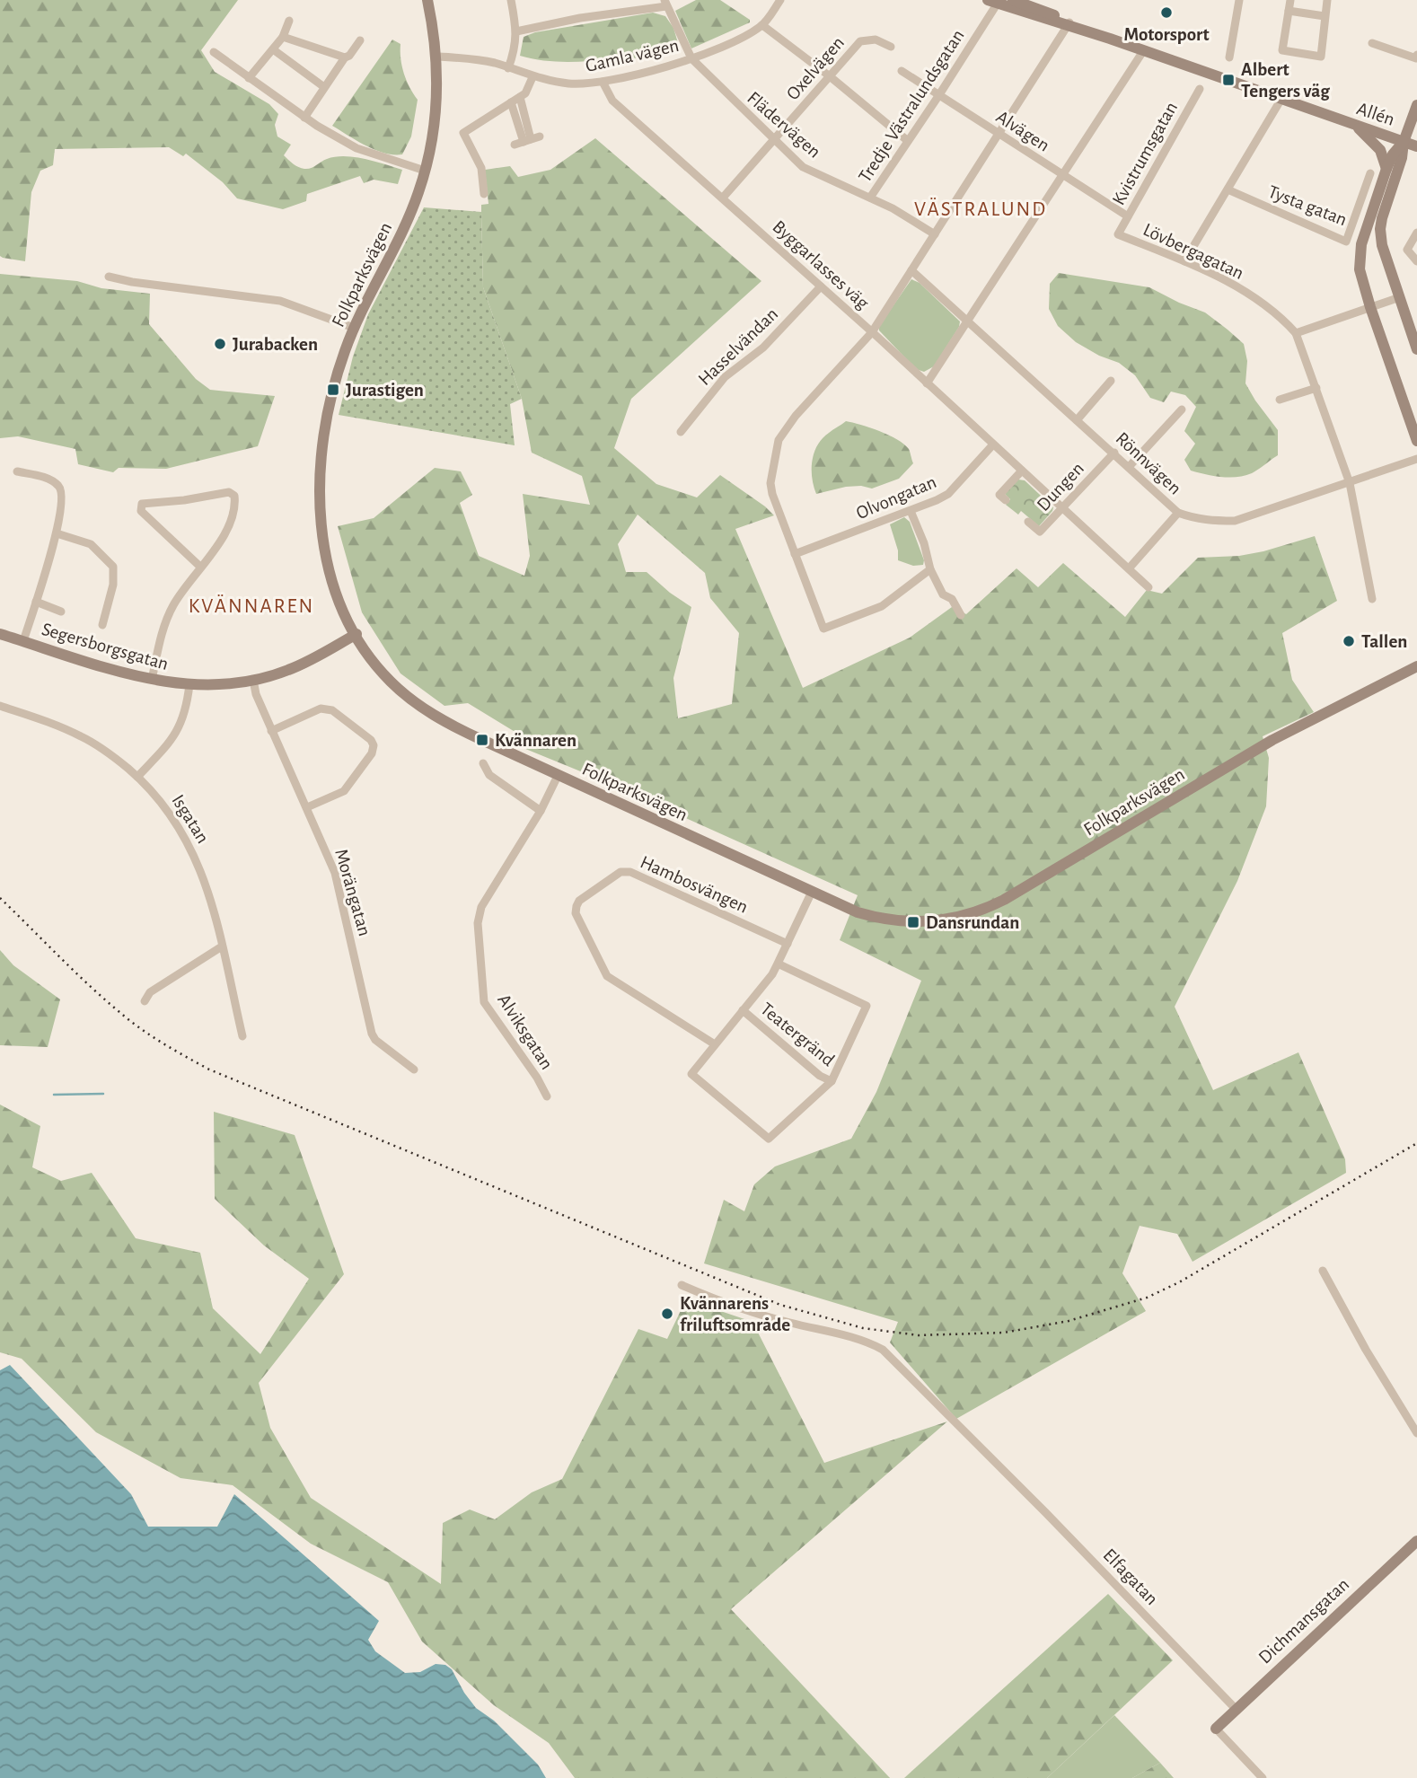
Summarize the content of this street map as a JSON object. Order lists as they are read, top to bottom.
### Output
{
  "streets": {
    "main road": [
      "Allén",
      "Folkparksvägen",
      "Segersborgsgatan",
      "Dichmansgatan"
    ],
    "street": [
      "Gamla vägen",
      "Oxelvägen",
      "Tredje Västralundsgatan",
      "Flädervägen",
      "Alvägen",
      "Kvistrumsgatan",
      "Tysta gatan",
      "Lövbergagatan",
      "Byggarlasses väg",
      "Hasselvändan",
      "Rönnvägen",
      "Dungen",
      "Olvongatan",
      "Isgatan",
      "Hambosvängen",
      "Morängatan",
      "Alviksgatan",
      "Teatergränd",
      "Elfagatan"
    ]
  },
  "crossings": [
    ["Gamla vägen", "Flädervägen"],
    ["Gamla vägen", "Byggarlasses väg"],
    ["Gamla vägen", "Folkparksvägen"],
    ["Oxelvägen", "Flädervägen"],
    ["Oxelvägen", "Byggarlasses väg"],
    ["Tredje Västralundsgatan", "Allén"],
    ["Tredje Västralundsgatan", "Flädervägen"],
    ["Tredje Västralundsgatan", "Alvägen"],
    ["Alvägen", "Kvistrumsgatan"],
    ["Kvistrumsgatan", "Lövbergagatan"],
    ["Lövbergagatan", "Rönnvägen"],
    ["Byggarlasses väg", "Hasselvändan"],
    ["Byggarlasses väg", "Dungen"],
    ["Byggarlasses väg", "Olvongatan"],
    ["Folkparksvägen", "Segersborgsgatan"],
    ["Folkparksvägen", "Alviksgatan"],
    ["Rönnvägen", "Dungen"],
    ["Segersborgsgatan", "Morängatan"],
    ["Elfagatan", "Dichmansgatan"]
  ],
  "districts": ["VÄSTRALUND", "KVÄNNAREN"],
  "places": {
    "other": [
      "Motorsport",
      "Jurabacken",
      "Tallen",
      "Kvännarens friluftsområde"
    ],
    "transit": [
      "Albert Tengers väg",
      "Jurastigen",
      "Kvännaren",
      "Dansrundan"
    ]
  }
}
